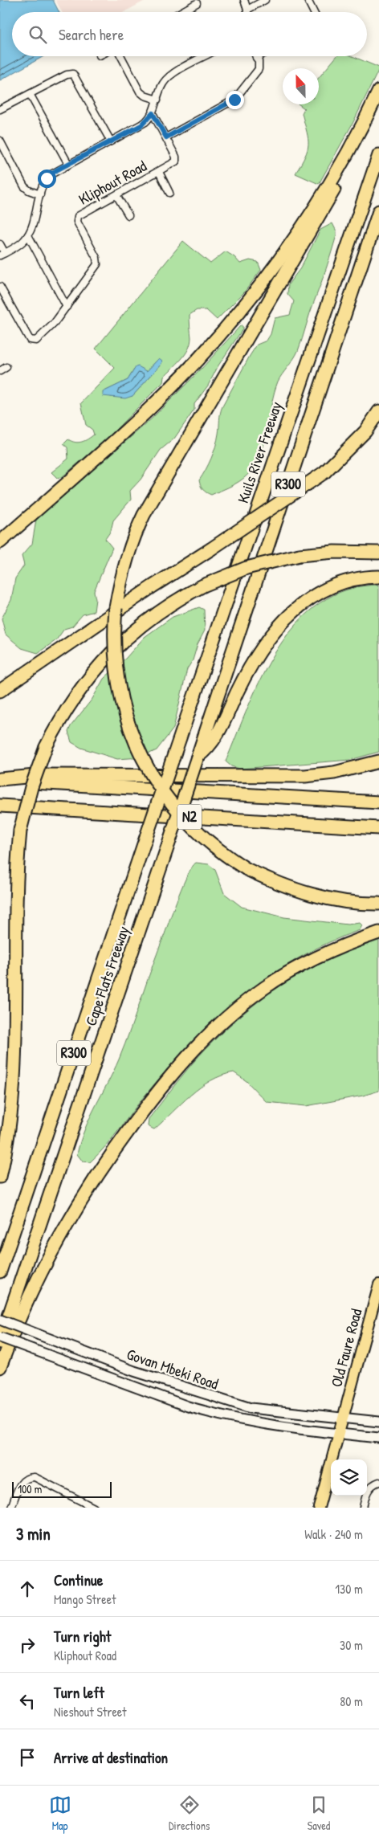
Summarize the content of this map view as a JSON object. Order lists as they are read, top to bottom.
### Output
{
  "streets": {
    "highway": [
      "Kuils River Freeway",
      "R300",
      "N2",
      "Cape Flats Freeway"
    ],
    "main road": ["Old Faure Road", "Govan Mbeki Road"],
    "street": ["Kliphout Road"]
  },
  "crossings": [
    ["Kuils River Freeway", "Cape Flats Freeway"],
    ["R300", "Cape Flats Freeway"],
    ["Old Faure Road", "Govan Mbeki Road"]
  ],
  "scale_bar": "100 m",
  "north": "top",
  "page": {
    "search": "Search here",
    "scale": "100 m",
    "heading": ["3 min", "Walk · 240 m"],
    "list": [
      ["Continue", "Mango Street", "130 m"],
      ["Turn right", "Kliphout Road", "30 m"],
      ["Turn left", "Nieshout Street", "80 m"],
      "Arrive at destination"
    ],
    "nav": ["Map", "Directions", "Saved"]
  }
}
